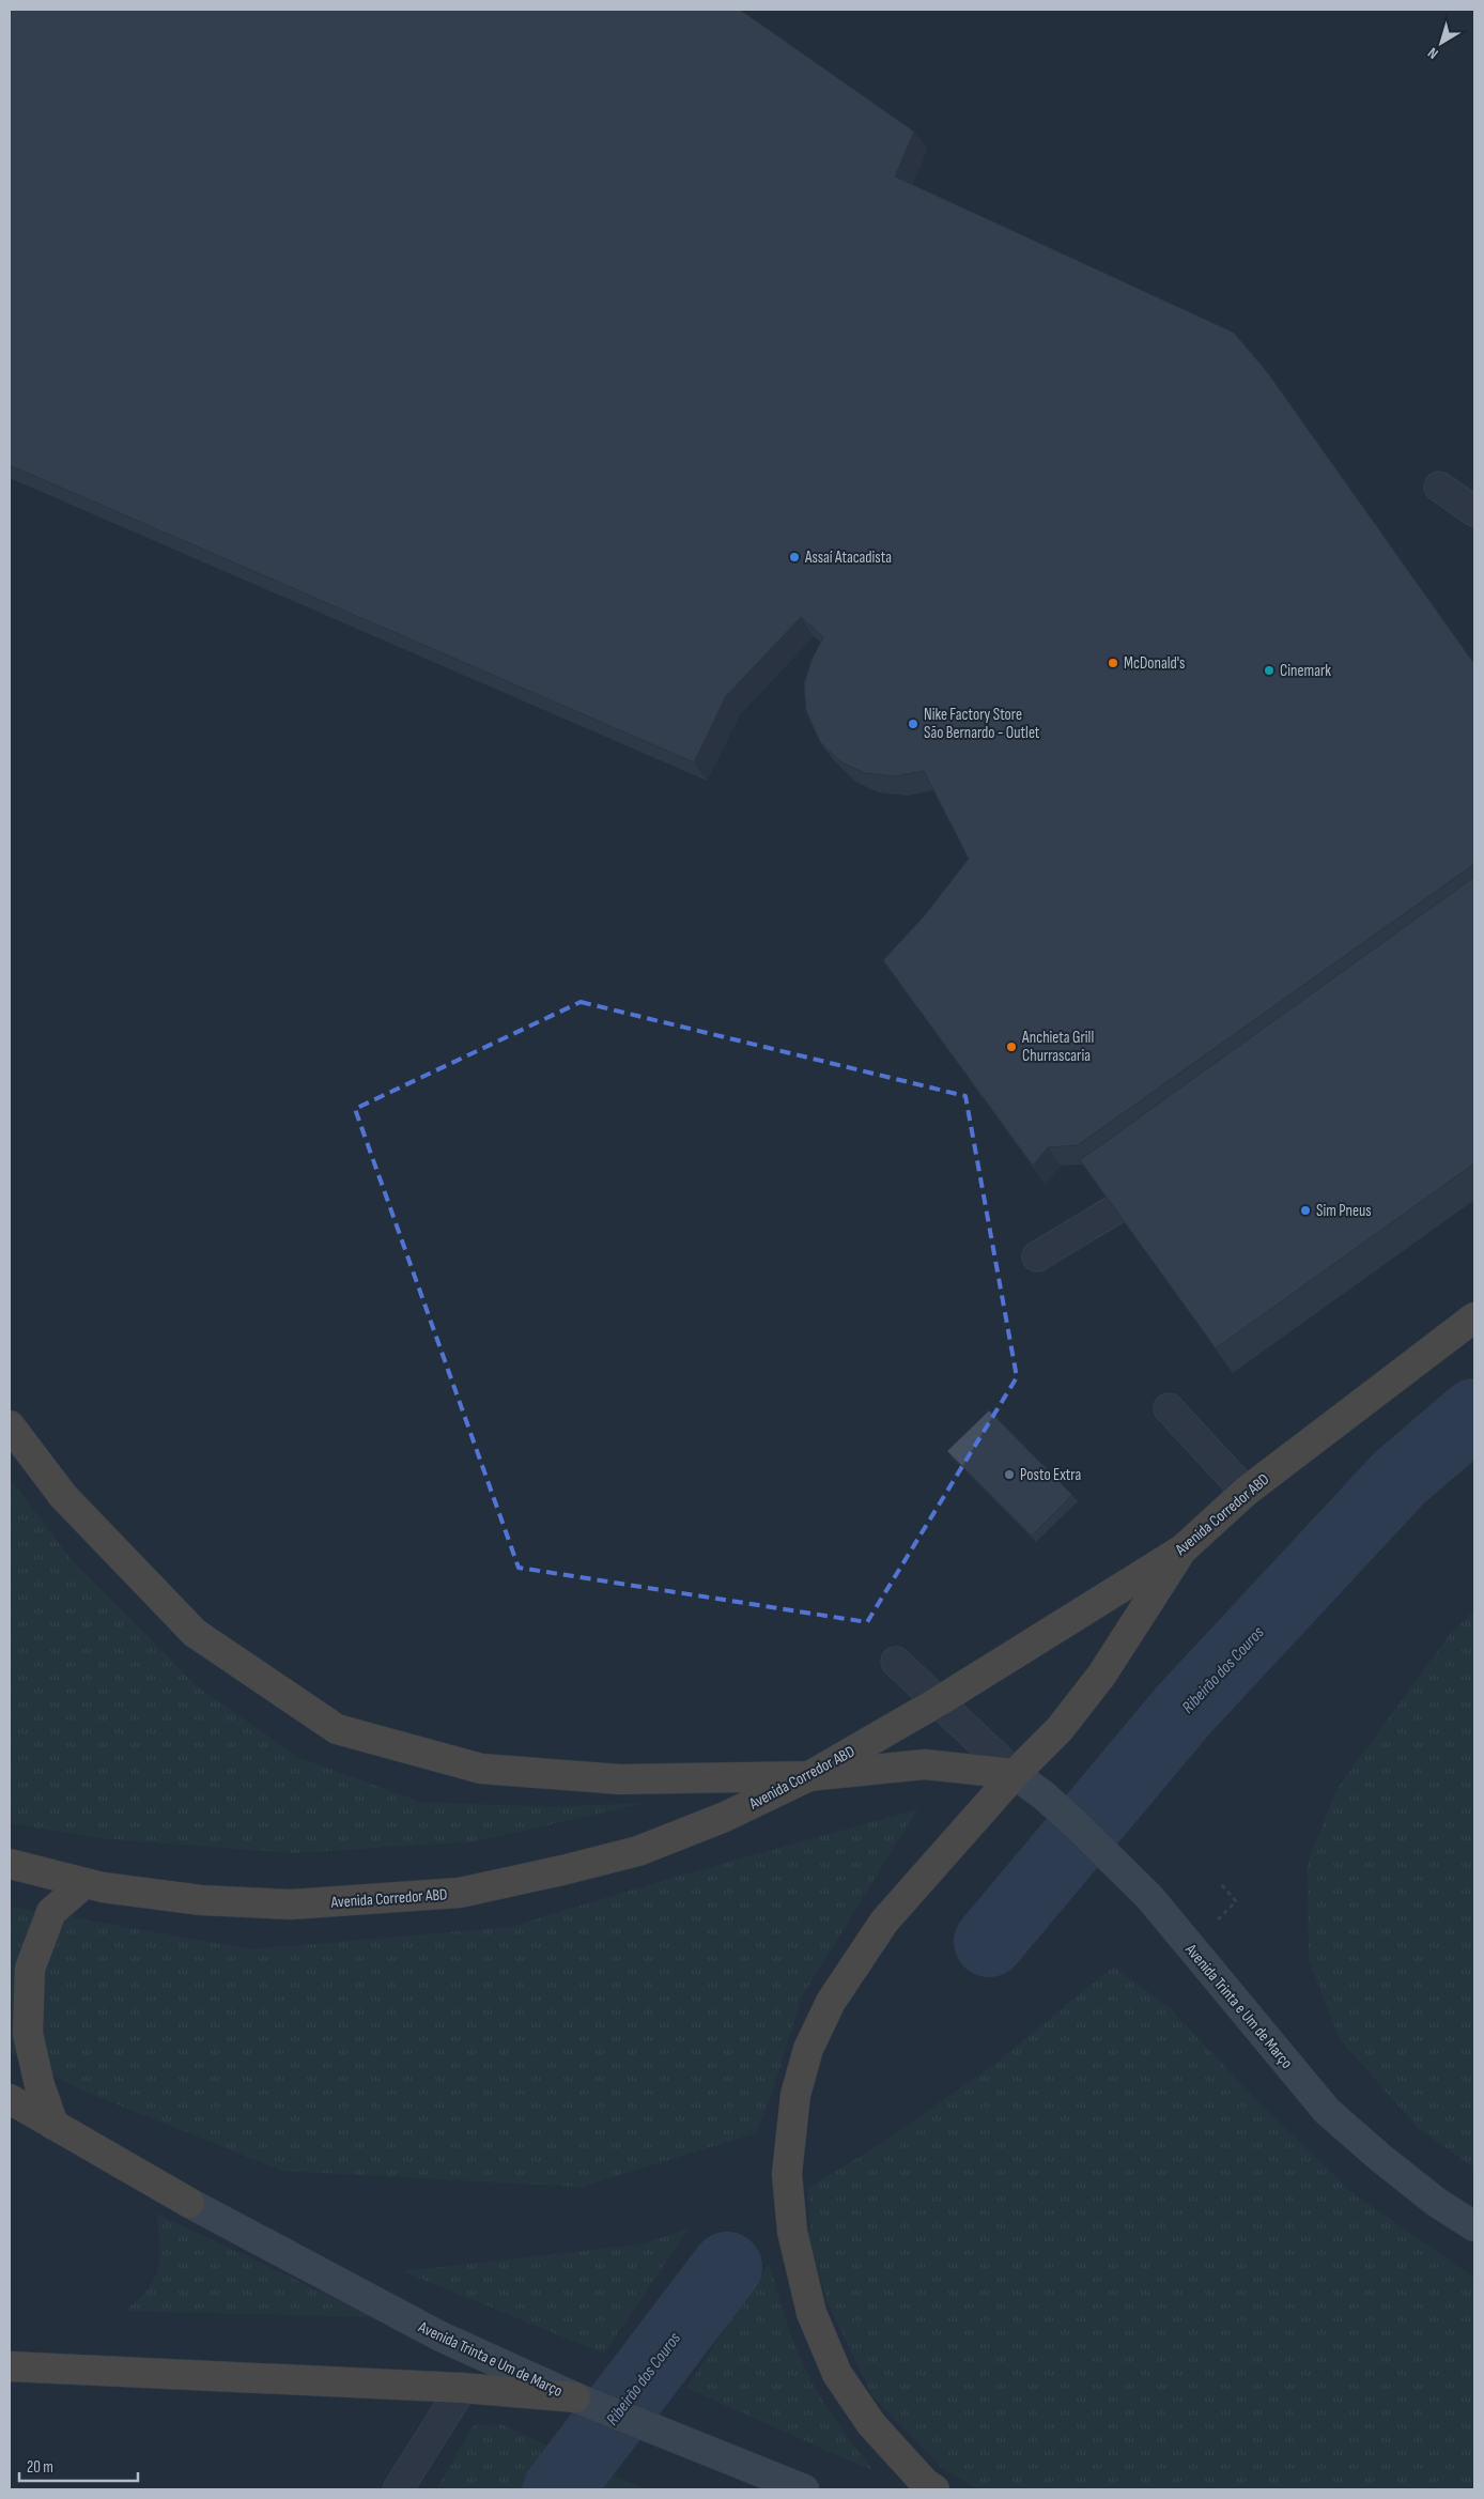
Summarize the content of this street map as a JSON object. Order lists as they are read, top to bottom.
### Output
{
  "streets": {
    "highway": ["Avenida Corredor ABD"],
    "main road": ["Avenida Trinta e Um de Março"]
  },
  "water": ["Ribeirão dos Couros"],
  "places": [
    "Assaí Atacadista",
    "McDonald's",
    "Cinemark",
    "Nike Factory Store São Bernardo - Outlet",
    "Anchieta Grill Churrascaria",
    "Sim Pneus",
    "Posto Extra"
  ],
  "scale_bar": "20 m",
  "north": "bottom left"
}
